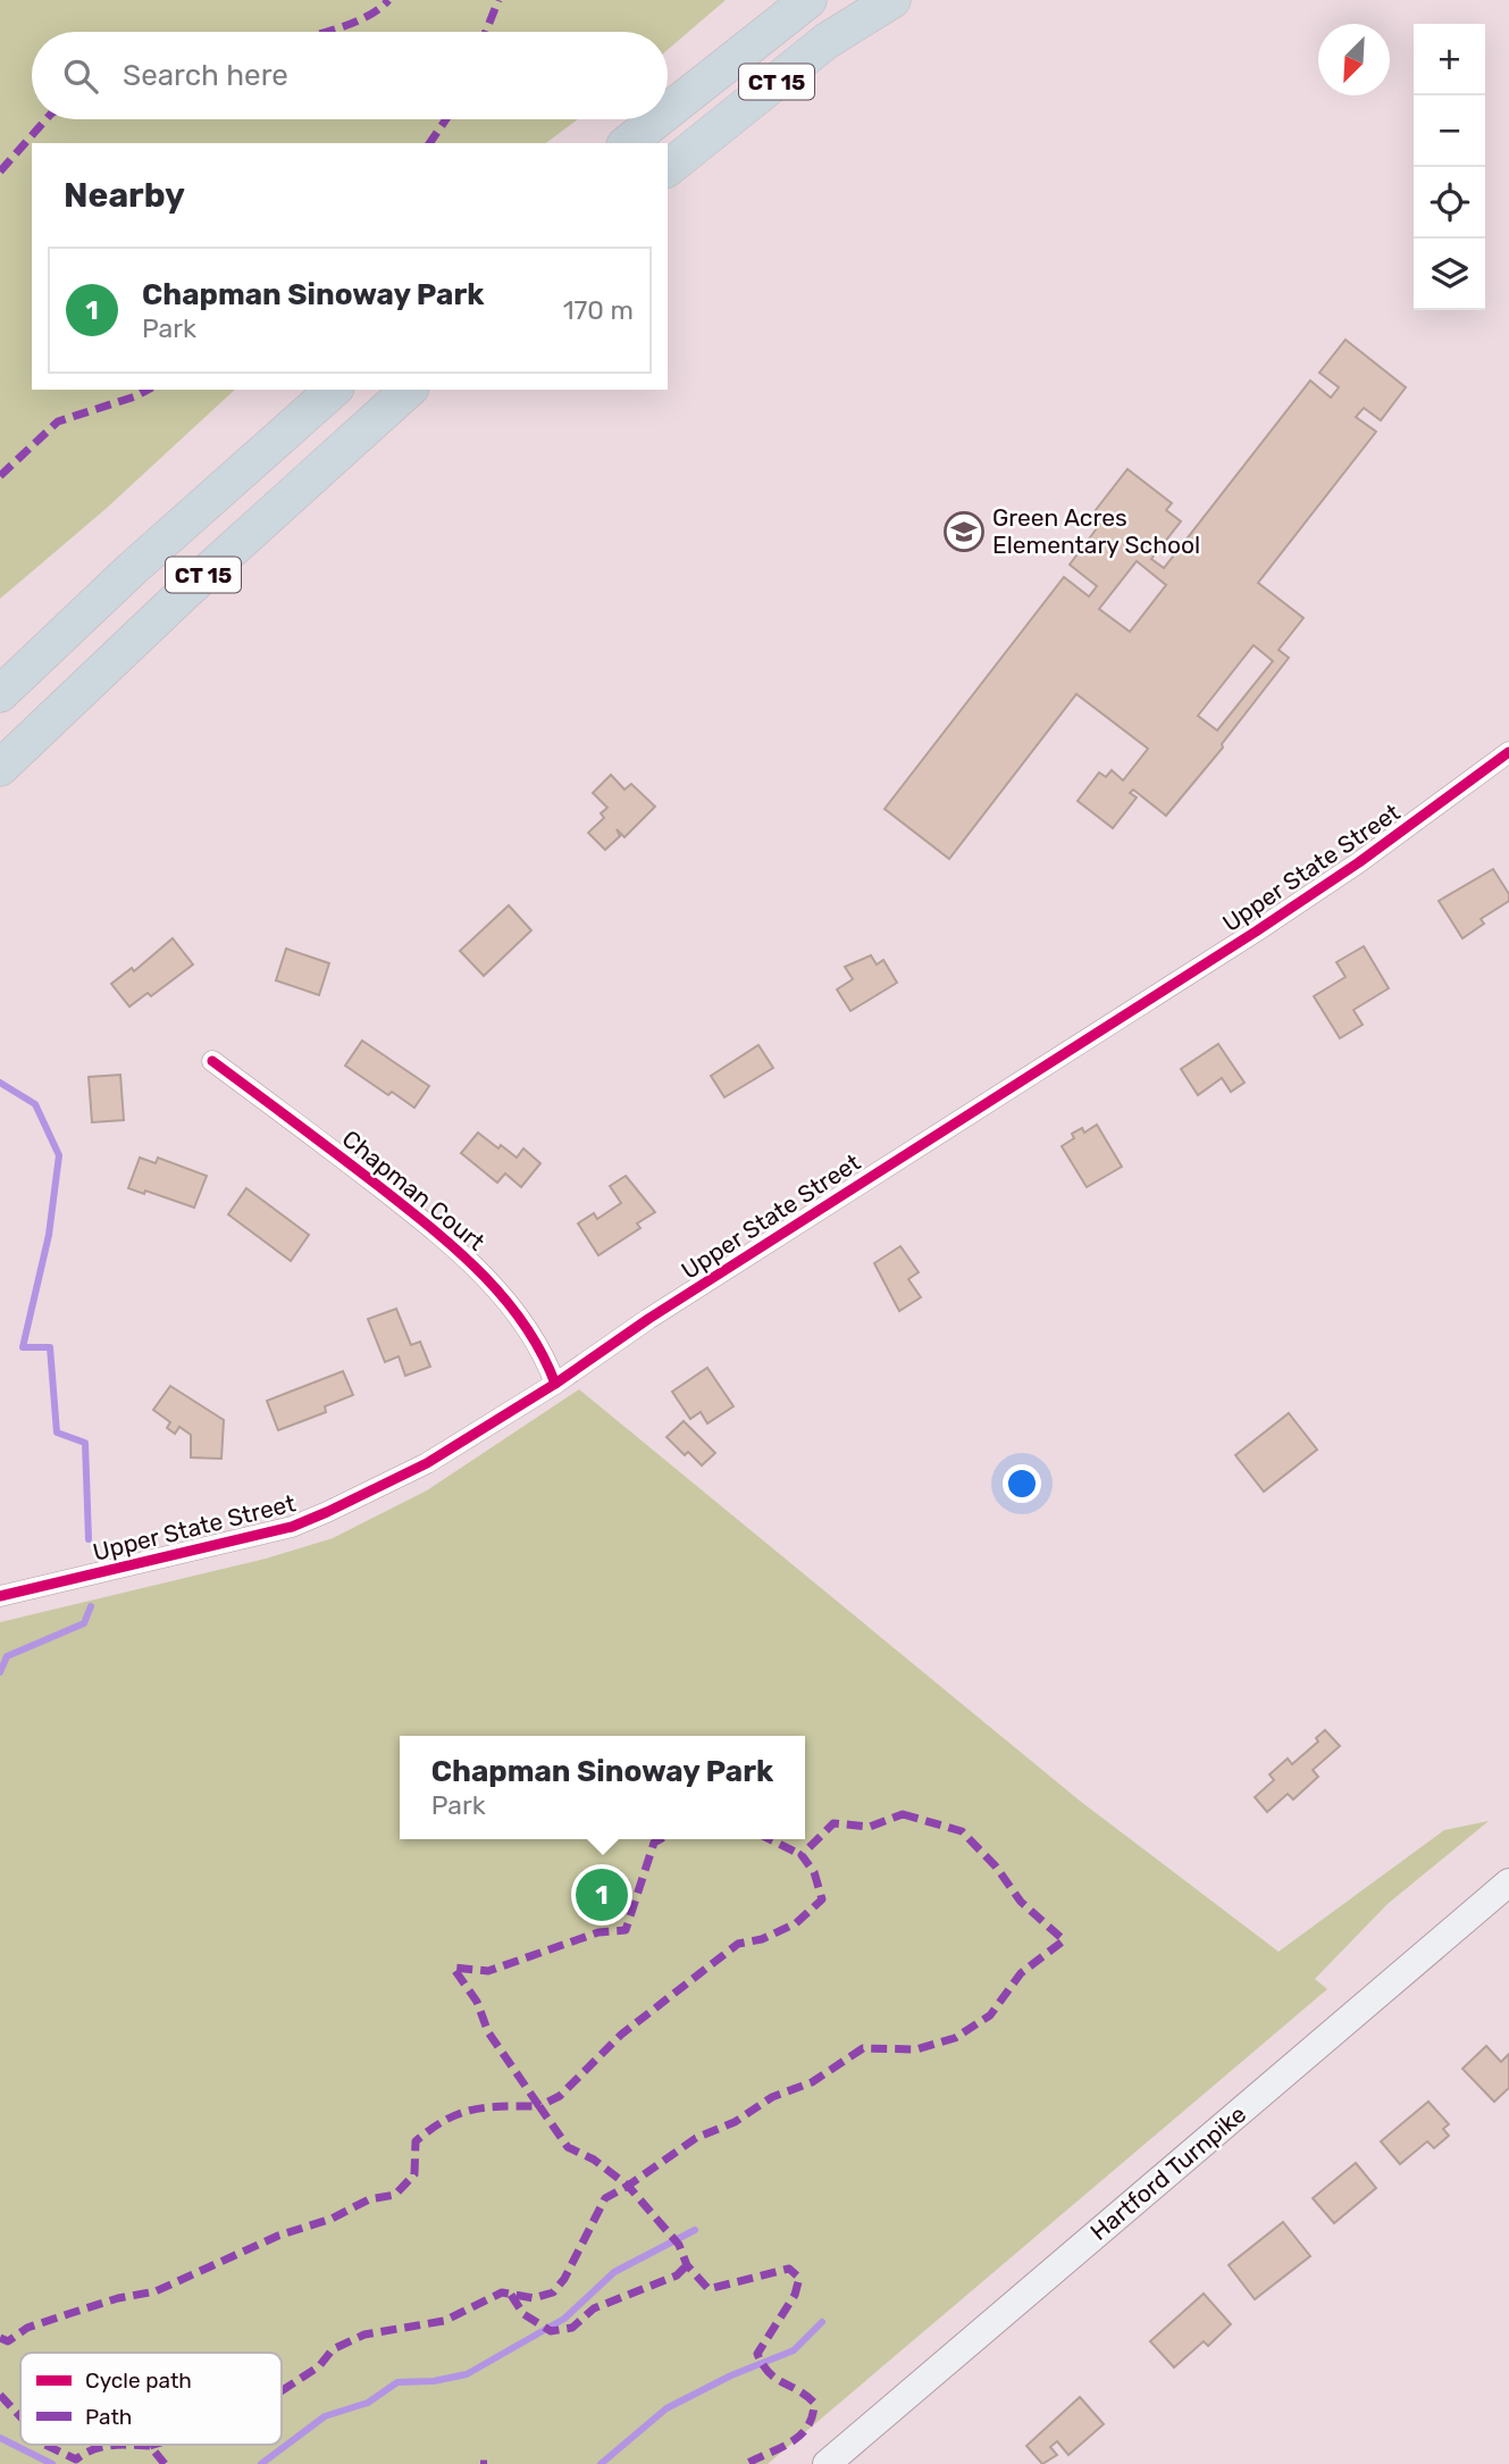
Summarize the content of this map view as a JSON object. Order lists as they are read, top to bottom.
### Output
{
  "streets": {
    "highway": ["CT 15"],
    "main road": ["Hartford Turnpike"],
    "street": ["Upper State Street", "Chapman Court"]
  },
  "crossings": [
    ["Upper State Street", "Chapman Court"]
  ],
  "places": {
    "school or university": ["Green Acres Elementary School"]
  },
  "legend": ["Cycle path", "Path"],
  "north": "bottom left",
  "page": {
    "map_buttons": ["+", "−"],
    "search": "Search here",
    "heading": "Nearby",
    "list": [
      {
        "mark": "1",
        "name": "Chapman Sinoway Park",
        "note": "Park",
        "value": "170 m"
      }
    ],
    "popup": ["Chapman Sinoway Park", "Park"],
    "pins": "1"
  }
}
